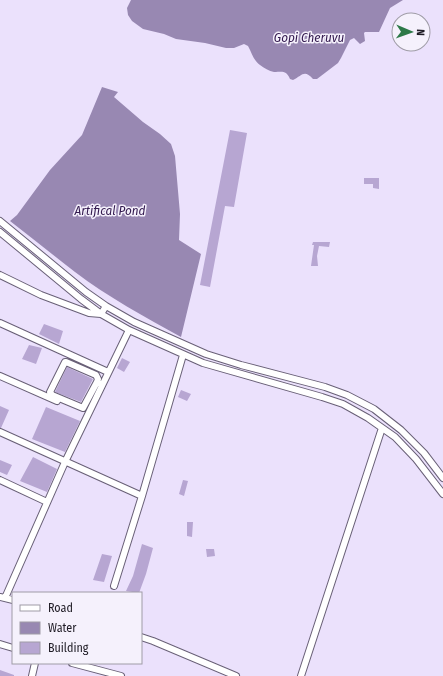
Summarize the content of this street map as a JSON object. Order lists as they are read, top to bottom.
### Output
{
  "water": ["Gopi Cheruvu", "Artifical Pond"],
  "legend": ["Road", "Water", "Building"],
  "north": "right"
}
